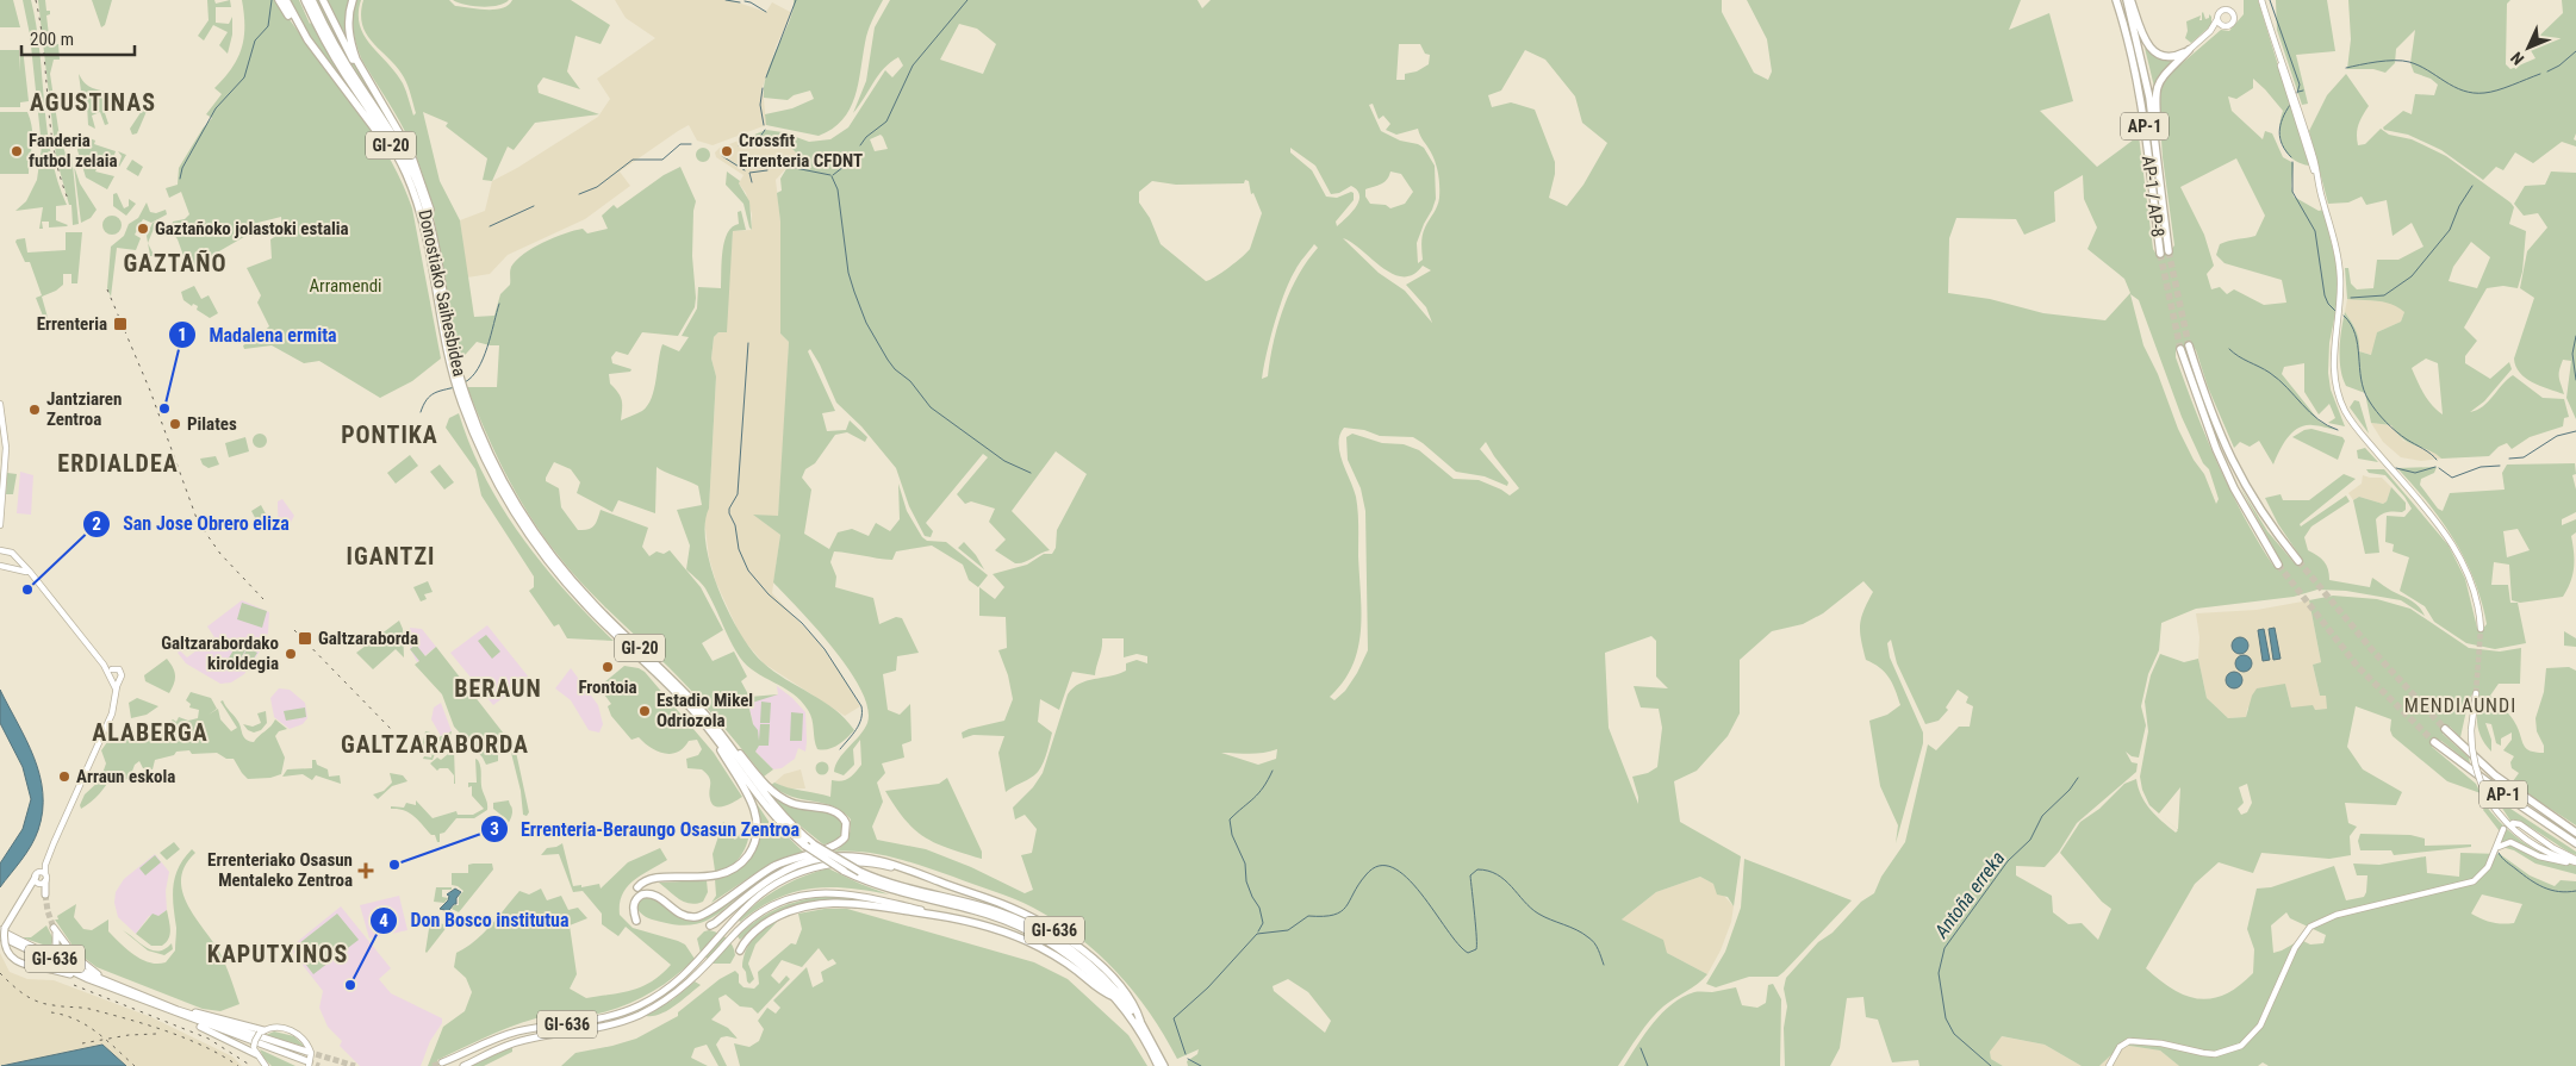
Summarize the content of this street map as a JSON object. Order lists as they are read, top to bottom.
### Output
{
  "streets": {
    "highway": [
      "AP-1",
      "GI-20",
      "AP-1 / AP-8",
      "Donostiako Saihesbidea",
      "GI-636"
    ]
  },
  "crossings": [
    ["GI-20", "Donostiako Saihesbidea"],
    ["Donostiako Saihesbidea", "GI-636"]
  ],
  "districts": [
    "AGUSTINAS",
    "GAZTAÑO",
    "PONTIKA",
    "ERDIALDEA",
    "IGANTZI",
    "BERAUN",
    "MENDIAUNDI",
    "ALABERGA",
    "GALTZARABORDA",
    "KAPUTXINOS"
  ],
  "water": ["Antoña erreka"],
  "parks": ["Arramendi"],
  "places": {
    "other": [
      "Fanderia futbol zelaia",
      "Crossfit Errenteria CFDNT",
      "Gaztañoko jolastoki estalia",
      "Madalena ermita",
      "Jantziaren Zentroa",
      "Pilates",
      "San Jose Obrero eliza",
      "Galtzarabordako kiroldegia",
      "Frontoia",
      "Estadio Mikel Odriozola",
      "Arraun eskola",
      "Errenteria-Beraungo Osasun Zentroa",
      "Don Bosco institutua"
    ],
    "transit": ["Errenteria", "Galtzaraborda"],
    "health": ["Errenteriako Osasun Mentaleko Zentroa"]
  },
  "scale_bar": "200 m",
  "north": "bottom left"
}
